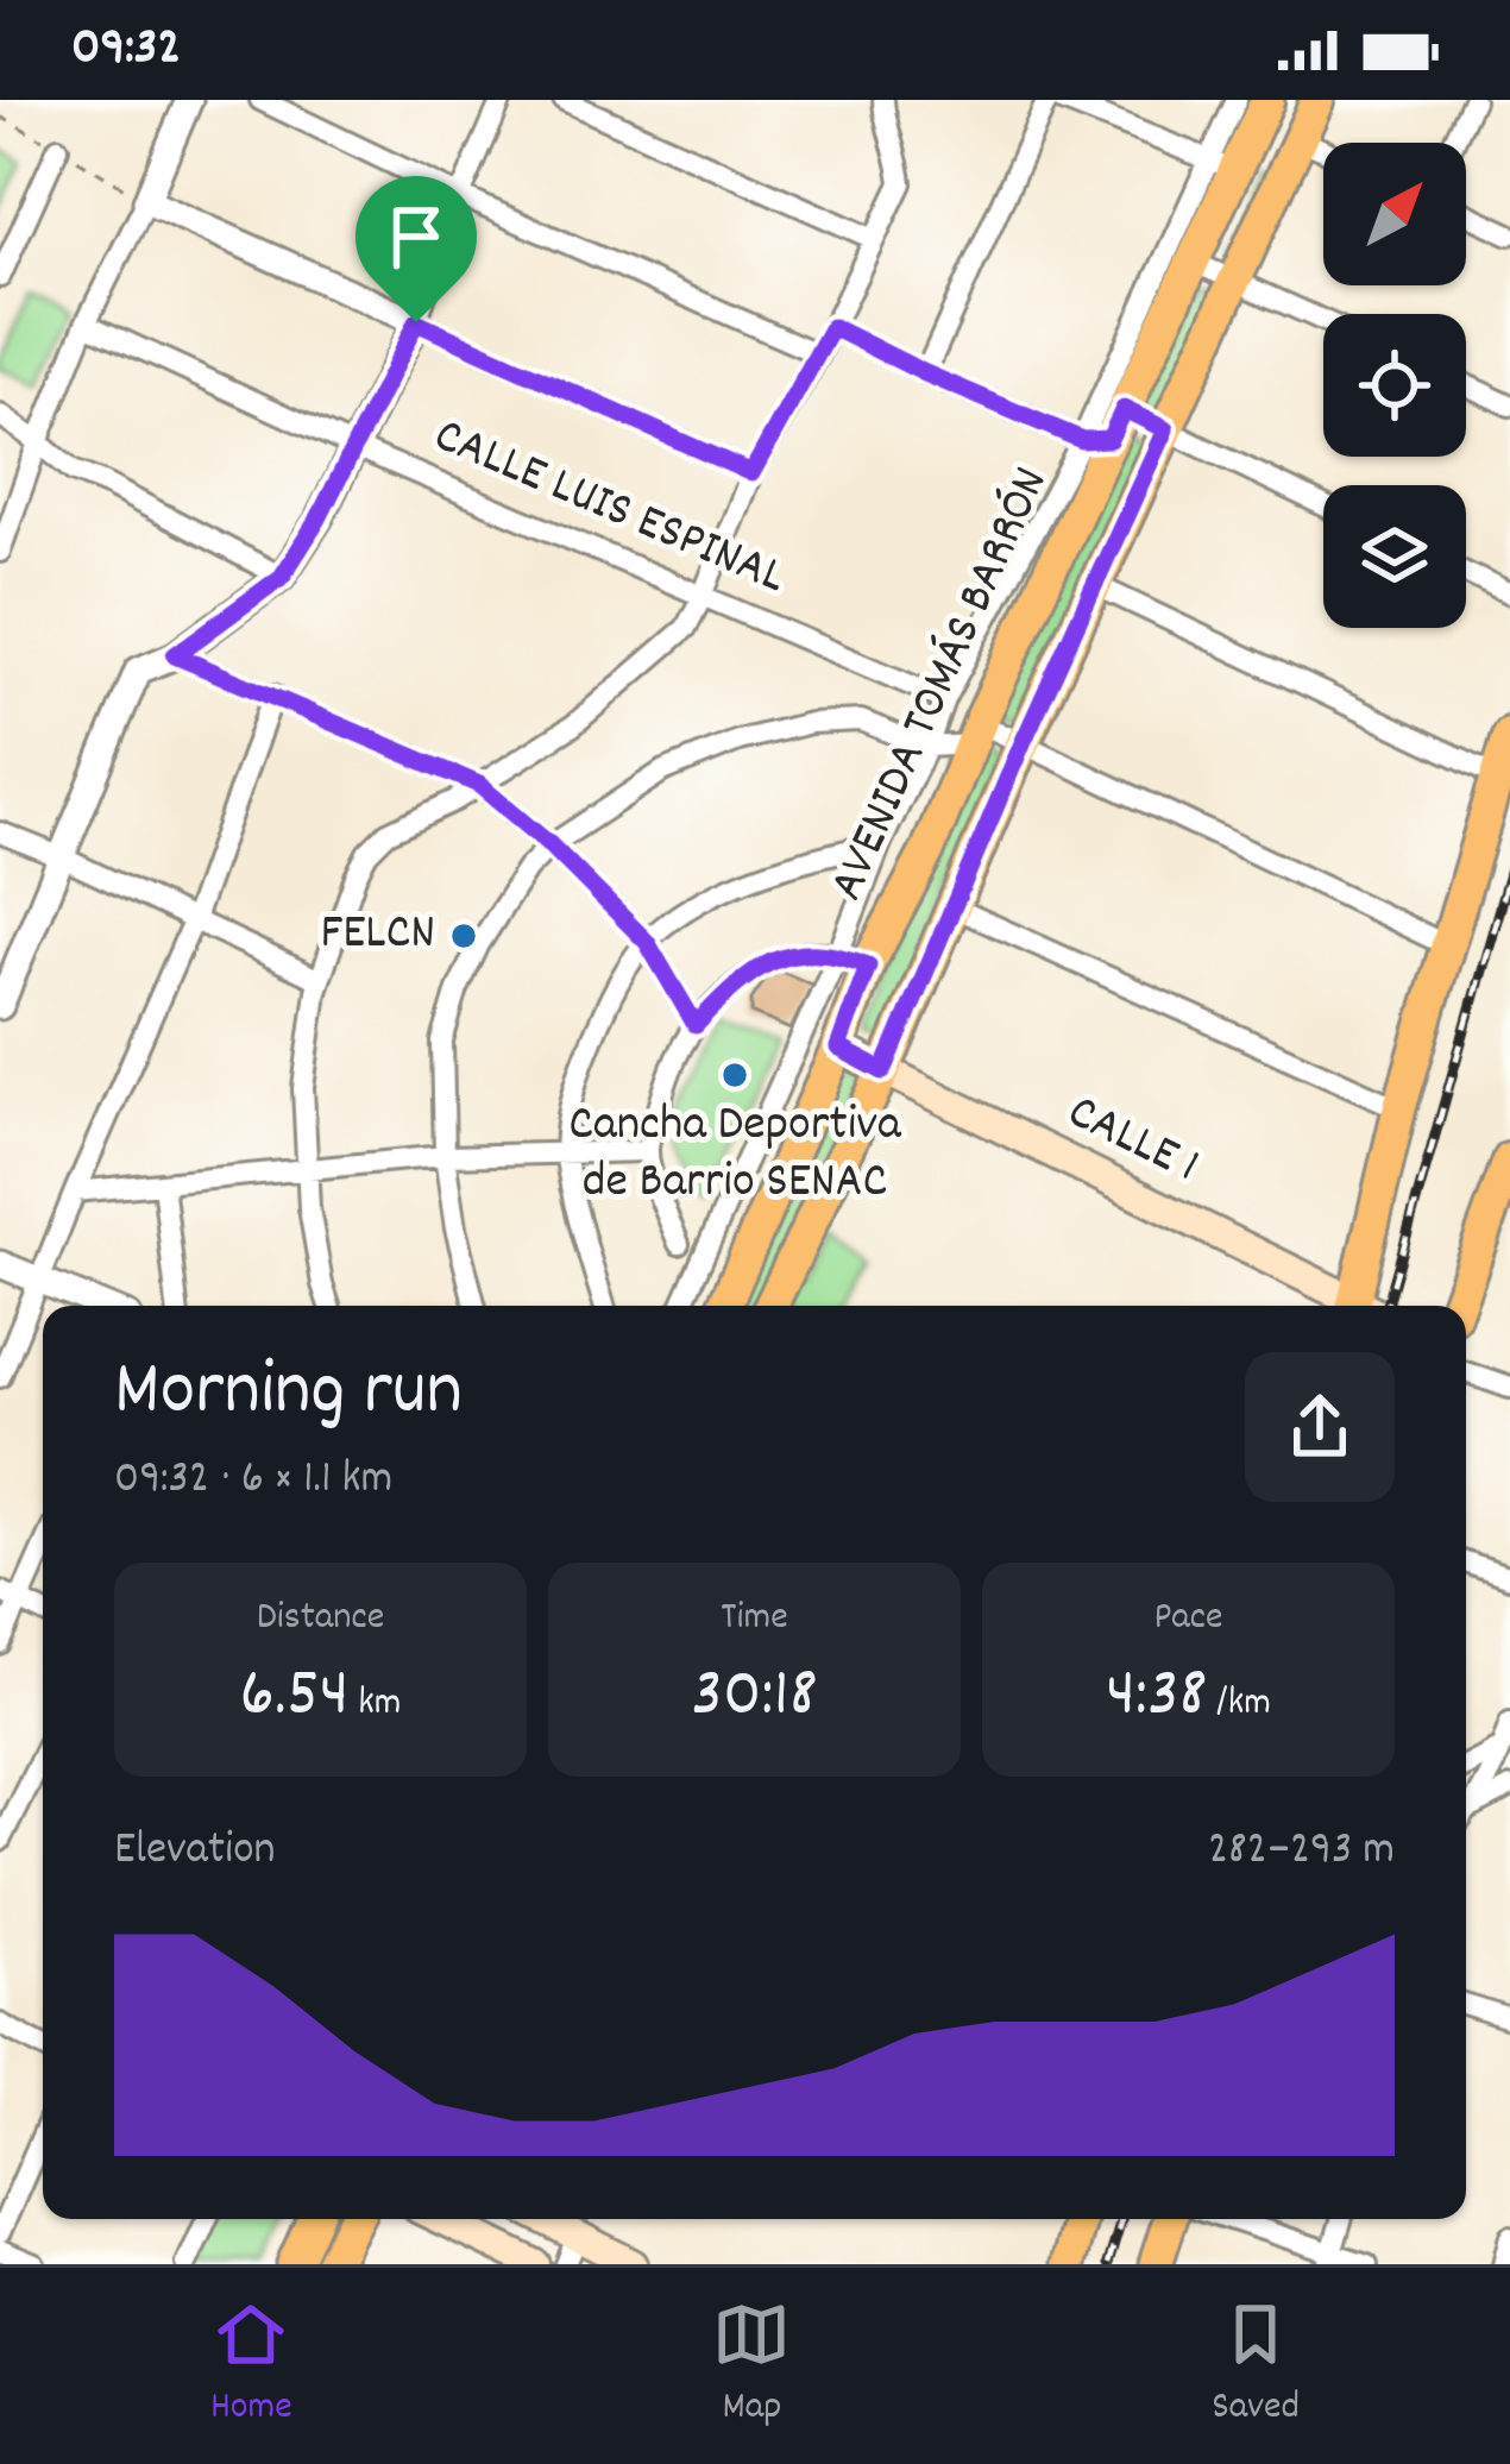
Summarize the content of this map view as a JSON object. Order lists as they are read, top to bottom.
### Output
{
  "streets": {
    "main road": ["AVENIDA TOMÁS BARRÓN", "CALLE 1"],
    "street": ["CALLE LUIS ESPINAL"]
  },
  "crossings": [
    ["AVENIDA TOMÁS BARRÓN", "CALLE 1"]
  ],
  "places": ["FELCN", "Cancha Deportiva de Barrio SENAC"],
  "north": "top right",
  "page": {
    "status": "09:32",
    "heading": ["Morning run", "09:32 · 6 × 1.1 km"],
    "stats": [
      ["Distance", "6.54 km"],
      ["Time", "30:18"],
      ["Pace", "4:38 /km"]
    ],
    "chart": ["Elevation", "282–293 m"],
    "tabs": ["Home", "Map", "Saved"]
  }
}
